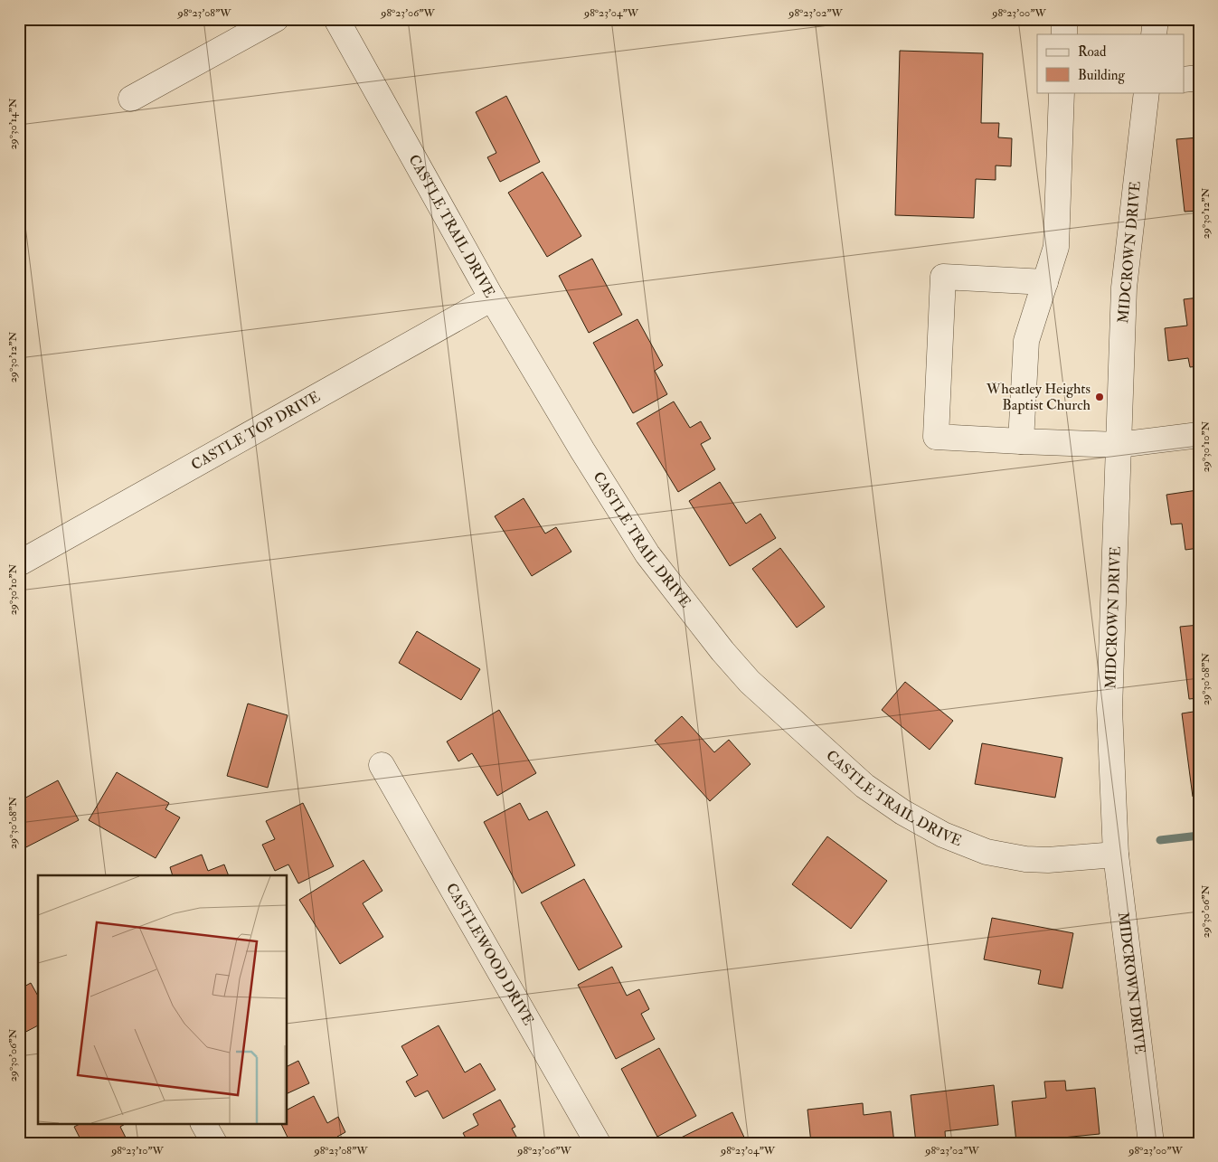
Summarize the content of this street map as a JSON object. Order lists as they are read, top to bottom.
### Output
{
  "streets": {
    "street": [
      "CASTLE TRAIL DRIVE",
      "MIDCROWN DRIVE",
      "CASTLE TOP DRIVE",
      "CASTLEWOOD DRIVE"
    ]
  },
  "crossings": [
    ["CASTLE TRAIL DRIVE", "MIDCROWN DRIVE"],
    ["CASTLE TRAIL DRIVE", "CASTLE TOP DRIVE"]
  ],
  "places": ["Wheatley Heights Baptist Church"],
  "legend": ["Road", "Building"],
  "coordinates": [
    "98°23'08\"W",
    "98°23'06\"W",
    "98°23'04\"W",
    "98°23'02\"W",
    "98°23'00\"W",
    "29°30'14\"N",
    "29°30'12\"N",
    "29°30'10\"N",
    "29°30'08\"N",
    "29°30'06\"N",
    "98°23'10\"W"
  ]
}
